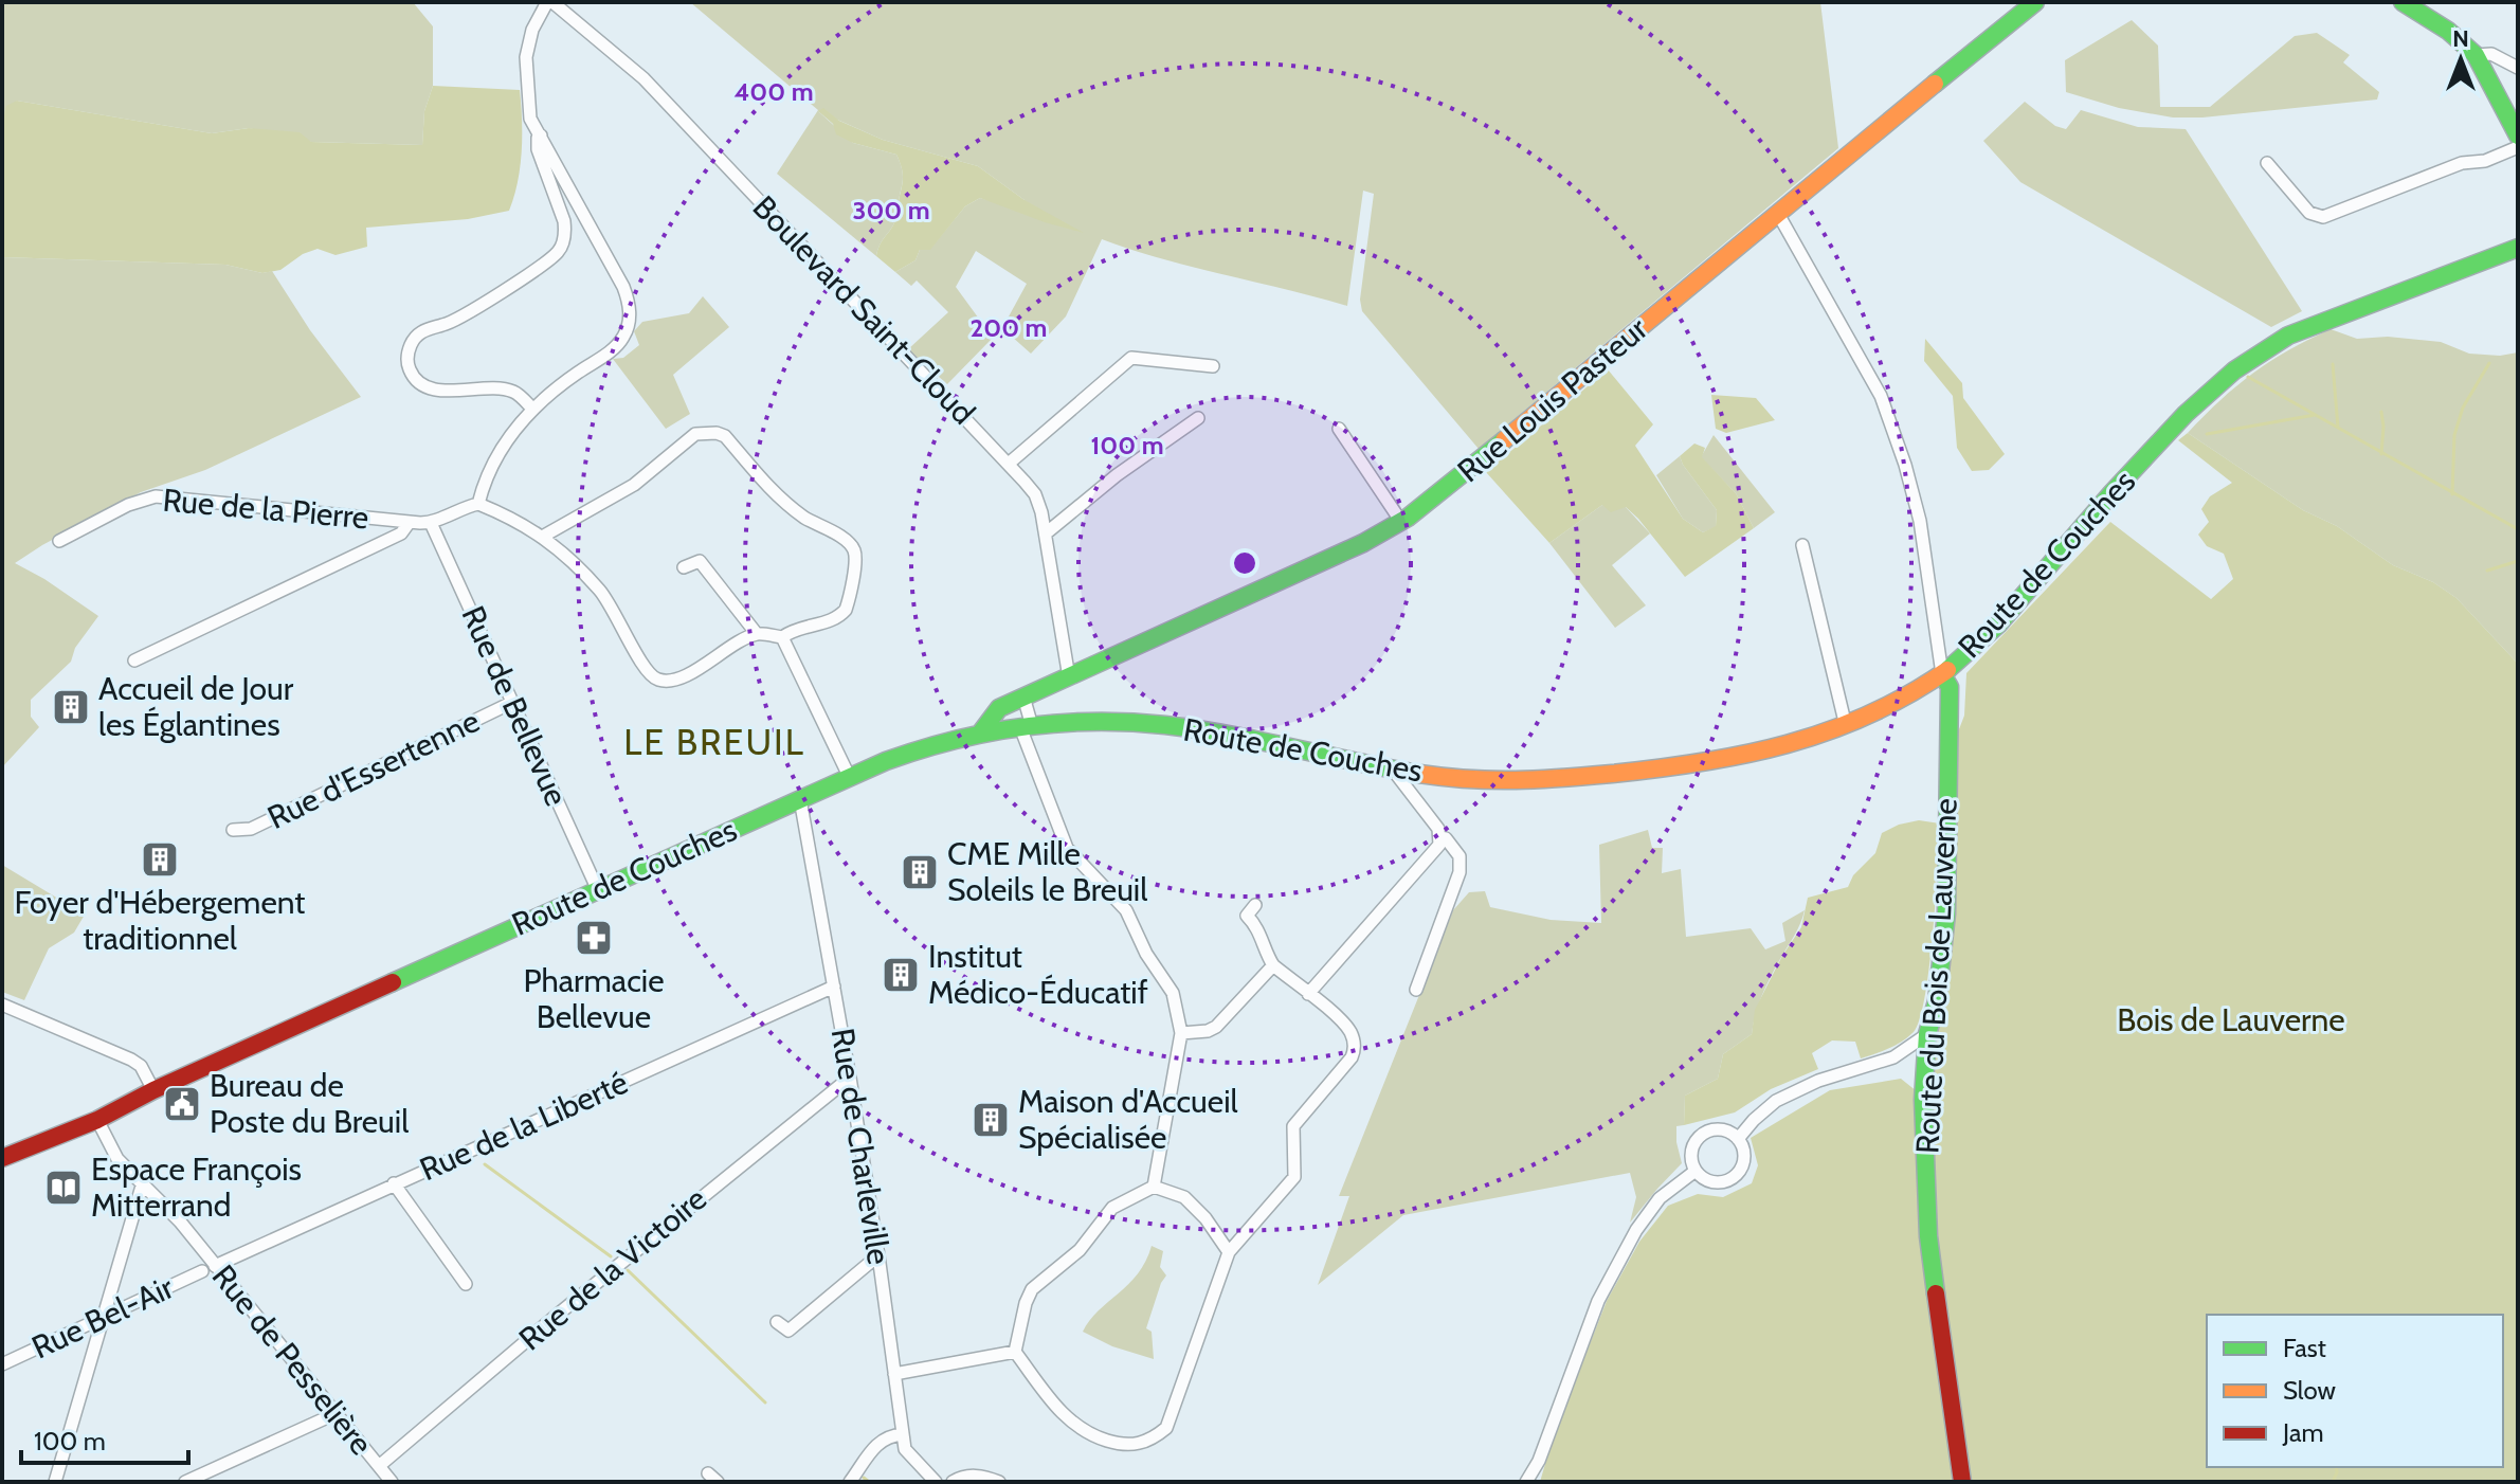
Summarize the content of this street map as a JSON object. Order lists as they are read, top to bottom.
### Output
{
  "streets": {
    "main road": ["Rue Louis Pasteur", "Route de Couches", "Route du Bois de Lauverne"],
    "street": [
      "Boulevard Saint-Cloud",
      "Rue de la Pierre",
      "Rue de Bellevue",
      "Rue d'Essertenne",
      "Rue de la Liberté",
      "Rue de Charleville",
      "Rue de la Victoire",
      "Rue Bel-Air",
      "Rue de Pesselière"
    ]
  },
  "crossings": [
    ["Boulevard Saint-Cloud", "Rue Louis Pasteur"],
    ["Rue Louis Pasteur", "Route de Couches"],
    ["Rue de la Pierre", "Rue de Bellevue"],
    ["Route de Couches", "Rue de Bellevue"],
    ["Route de Couches", "Route du Bois de Lauverne"],
    ["Route de Couches", "Rue de Charleville"],
    ["Route de Couches", "Rue de Pesselière"],
    ["Rue de Bellevue", "Rue d'Essertenne"],
    ["Rue de la Liberté", "Rue de Charleville"],
    ["Rue de la Liberté", "Rue Bel-Air"],
    ["Rue de la Liberté", "Rue de Pesselière"],
    ["Rue de Charleville", "Rue de la Victoire"],
    ["Rue de la Victoire", "Rue de Pesselière"],
    ["Rue Bel-Air", "Rue de Pesselière"]
  ],
  "districts": ["LE BREUIL"],
  "parks": ["Bois de Lauverne"],
  "places": {
    "building": [
      "Accueil de Jour les Églantines",
      "Foyer d'Hébergement traditionnel",
      "CME Mille Soleils le Breuil",
      "Institut Médico-Éducatif",
      "Maison d'Accueil Spécialisée"
    ],
    "pharmacy": ["Pharmacie Bellevue"],
    "public building": ["Bureau de Poste du Breuil"],
    "library": ["Espace François Mitterrand"]
  },
  "legend": ["Fast", "Slow", "Jam"],
  "scale_bar": "100 m",
  "north": "top",
  "rings": [
    "400 m",
    "300 m",
    "200 m",
    "100 m"
  ]
}
